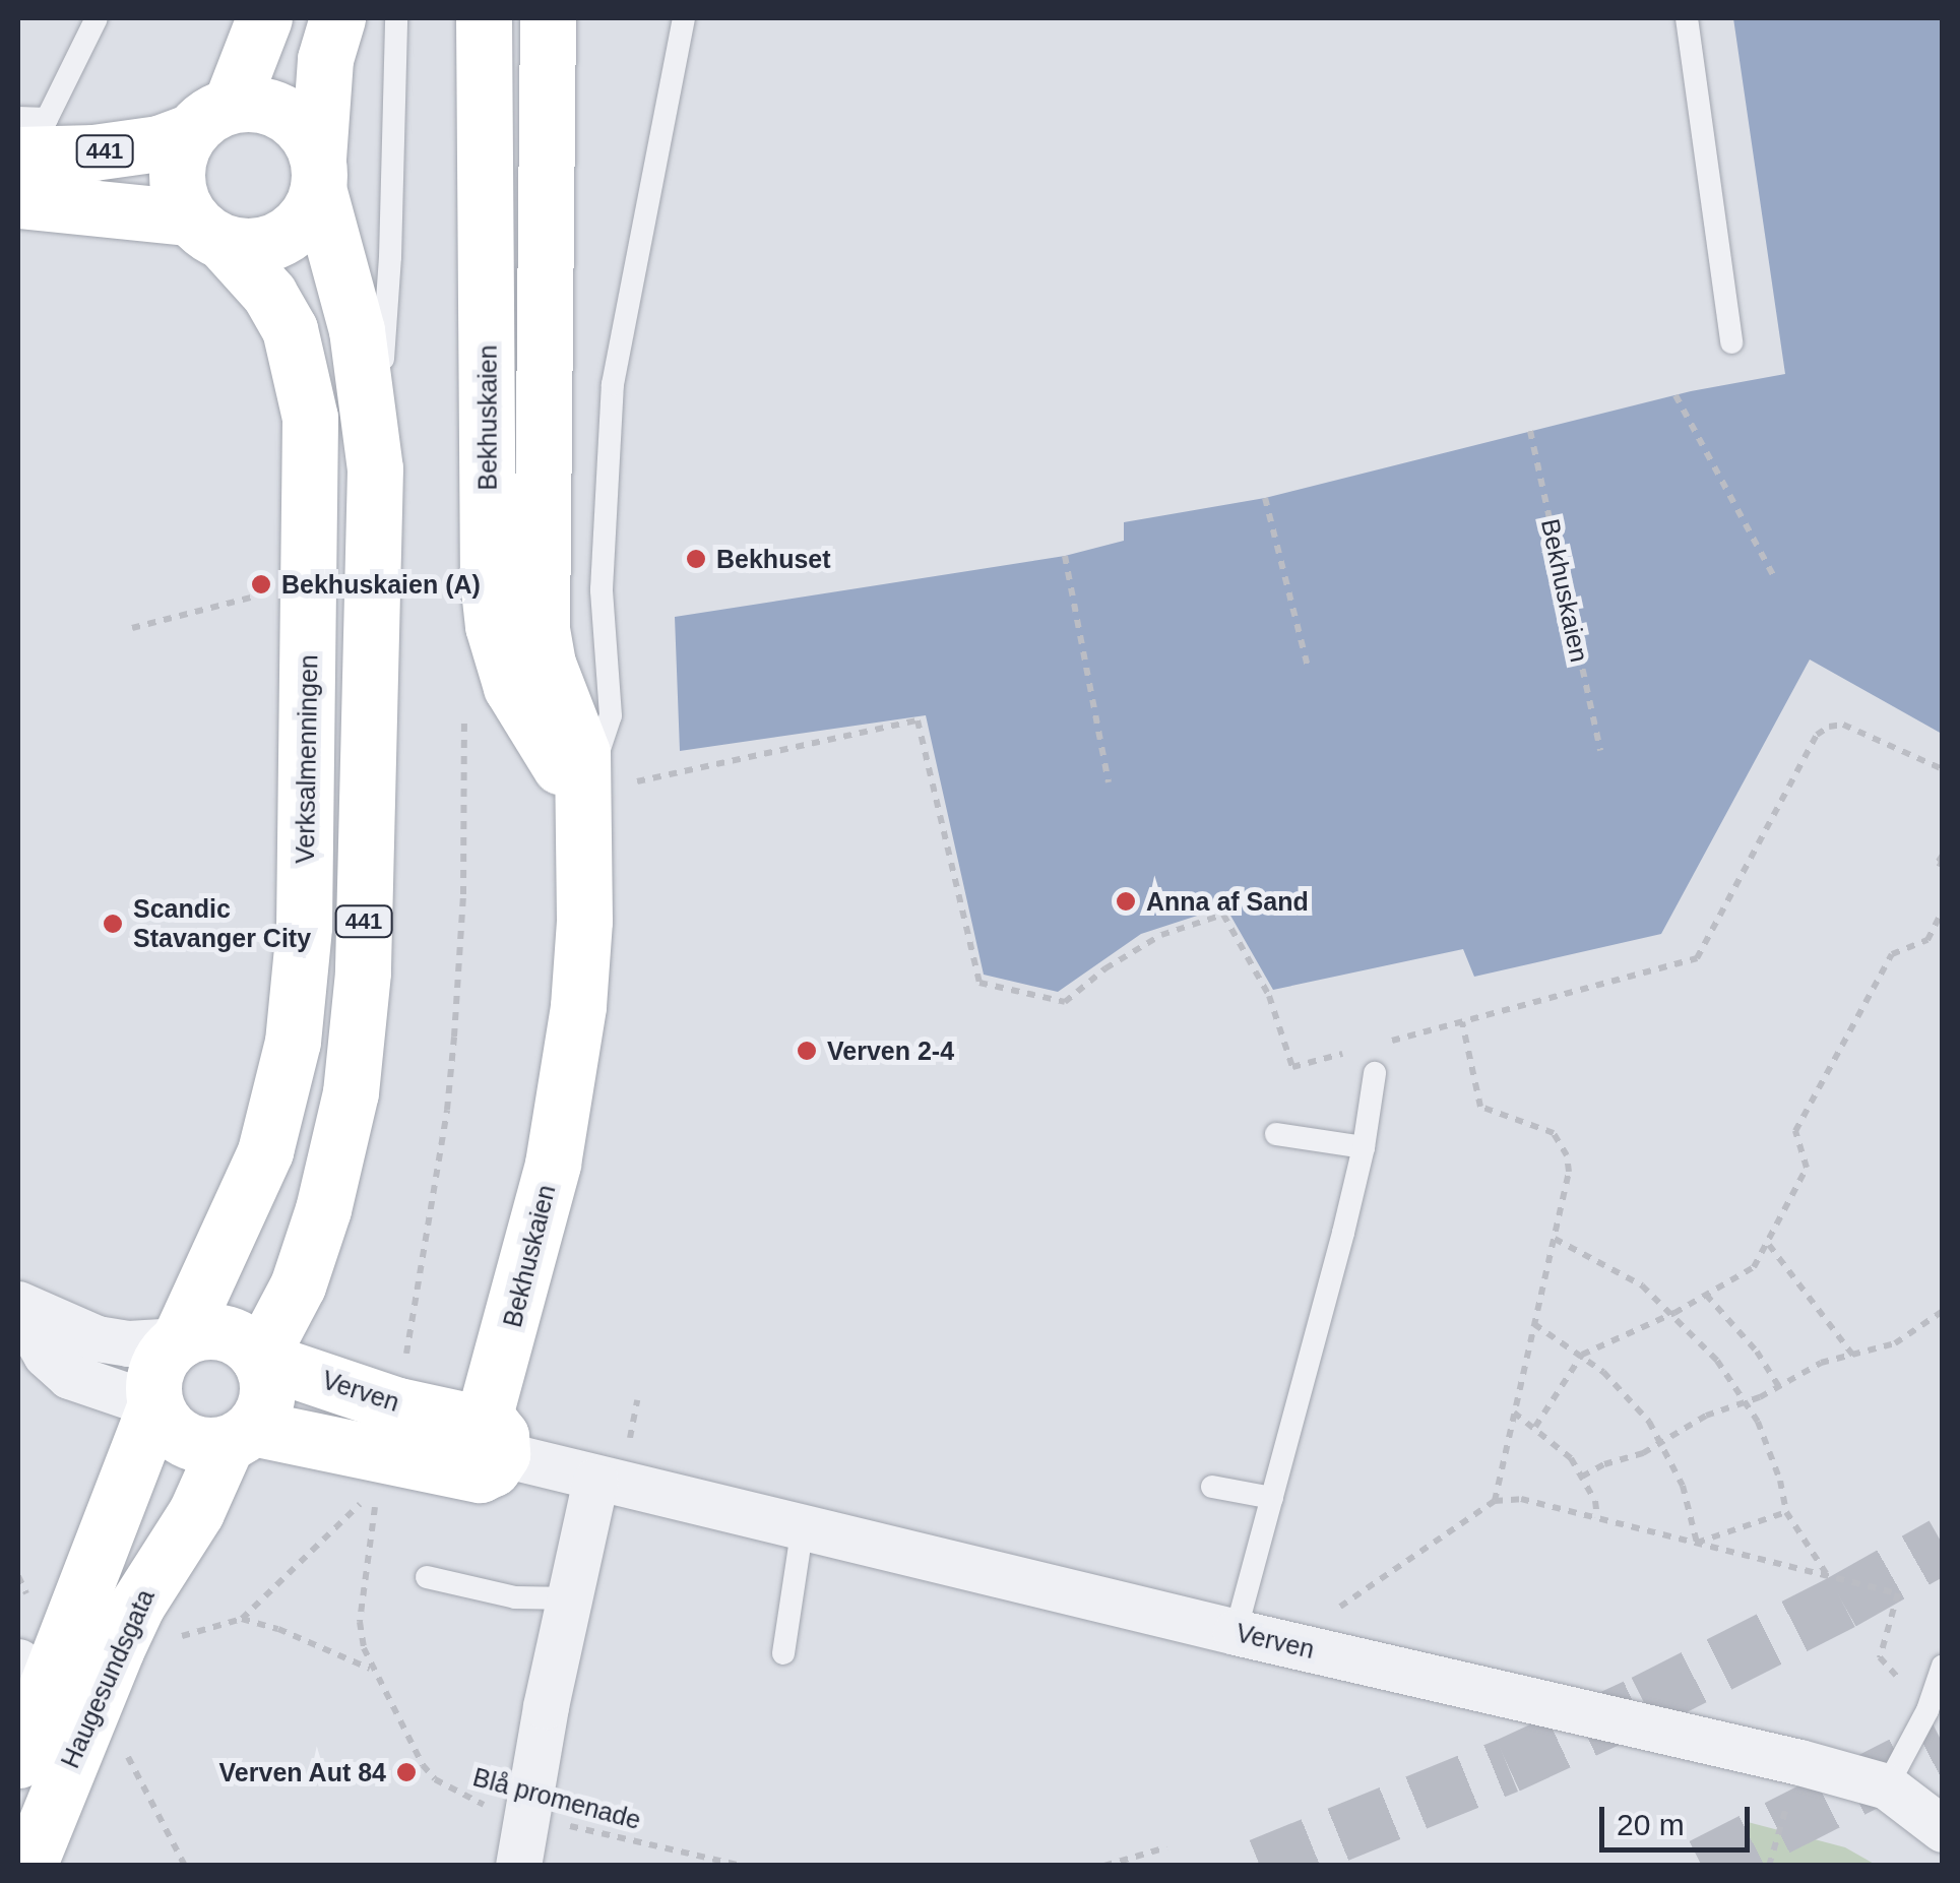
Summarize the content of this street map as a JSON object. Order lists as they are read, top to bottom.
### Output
{
  "streets": {
    "main road": [
      "441",
      "Bekhuskaien",
      "Verksalmenningen",
      "Verven",
      "Haugesundsgata"
    ],
    "path": ["Blå promenade"]
  },
  "crossings": [
    ["441", "Verksalmenningen"],
    ["441", "Verven"],
    ["441", "Haugesundsgata"],
    ["Bekhuskaien", "Verven"],
    ["Verksalmenningen", "Verven"],
    ["Verksalmenningen", "Haugesundsgata"],
    ["Verven", "Haugesundsgata"]
  ],
  "places": [
    "Bekhuset",
    "Bekhuskaien (A)",
    "Anna af Sand",
    "Scandic Stavanger City",
    "Verven 2-4",
    "Verven Aut 84"
  ],
  "scale_bar": "20 m"
}
